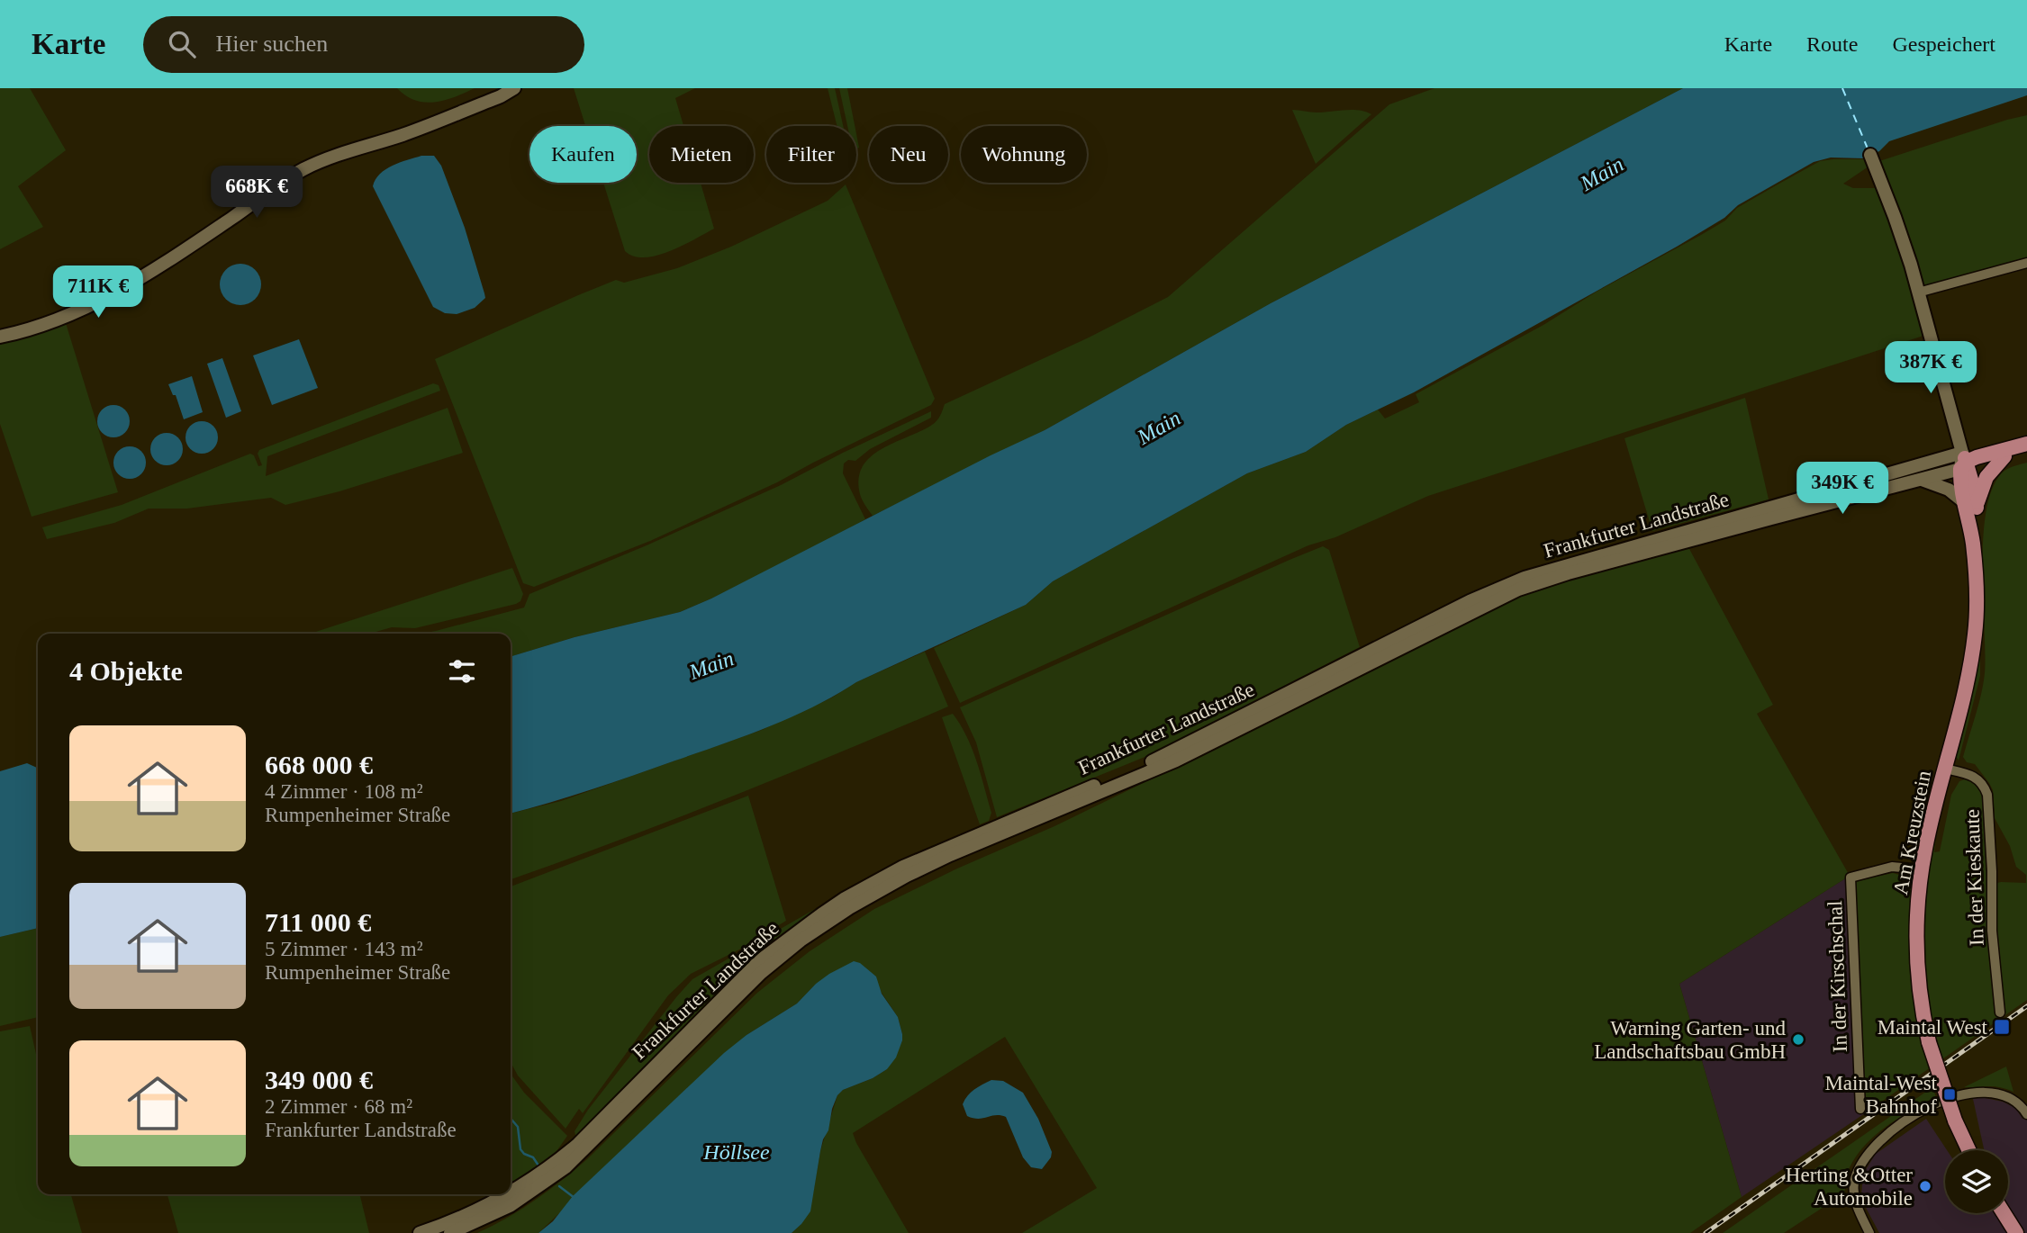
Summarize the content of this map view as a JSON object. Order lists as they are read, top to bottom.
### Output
{
  "streets": {
    "main road": ["Frankfurter Landstraße", "Am Kreuzstein"],
    "street": ["In der Kieskaute", "In der Kirschschal"]
  },
  "crossings": [
    ["Frankfurter Landstraße", "Am Kreuzstein"],
    ["Am Kreuzstein", "In der Kieskaute"],
    ["Am Kreuzstein", "In der Kirschschal"]
  ],
  "water": ["Main", "Höllsee"],
  "places": {
    "transit": ["Maintal West", "Maintal-West Bahnhof"],
    "other": ["Warning Garten- und Landschaftsbau GmbH", "Herting &Otter Automobile"]
  },
  "page": {
    "header": "Karte",
    "search": "Hier suchen",
    "nav": ["Karte", "Route", "Gespeichert"],
    "chip": [
      "Kaufen",
      "Mieten",
      "Filter",
      "Neu",
      "Wohnung"
    ],
    "price": [
      "668K €",
      "711K €",
      "387K €",
      "349K €"
    ],
    "heading": "4 Objekte",
    "list": [
      {
        "name": "668 000 €",
        "note": "4 Zimmer · 108 m² · Rumpenheimer Straße"
      },
      {
        "name": "711 000 €",
        "note": "5 Zimmer · 143 m² · Rumpenheimer Straße"
      },
      {
        "name": "349 000 €",
        "note": "2 Zimmer · 68 m² · Frankfurter Landstraße"
      }
    ]
  }
}
